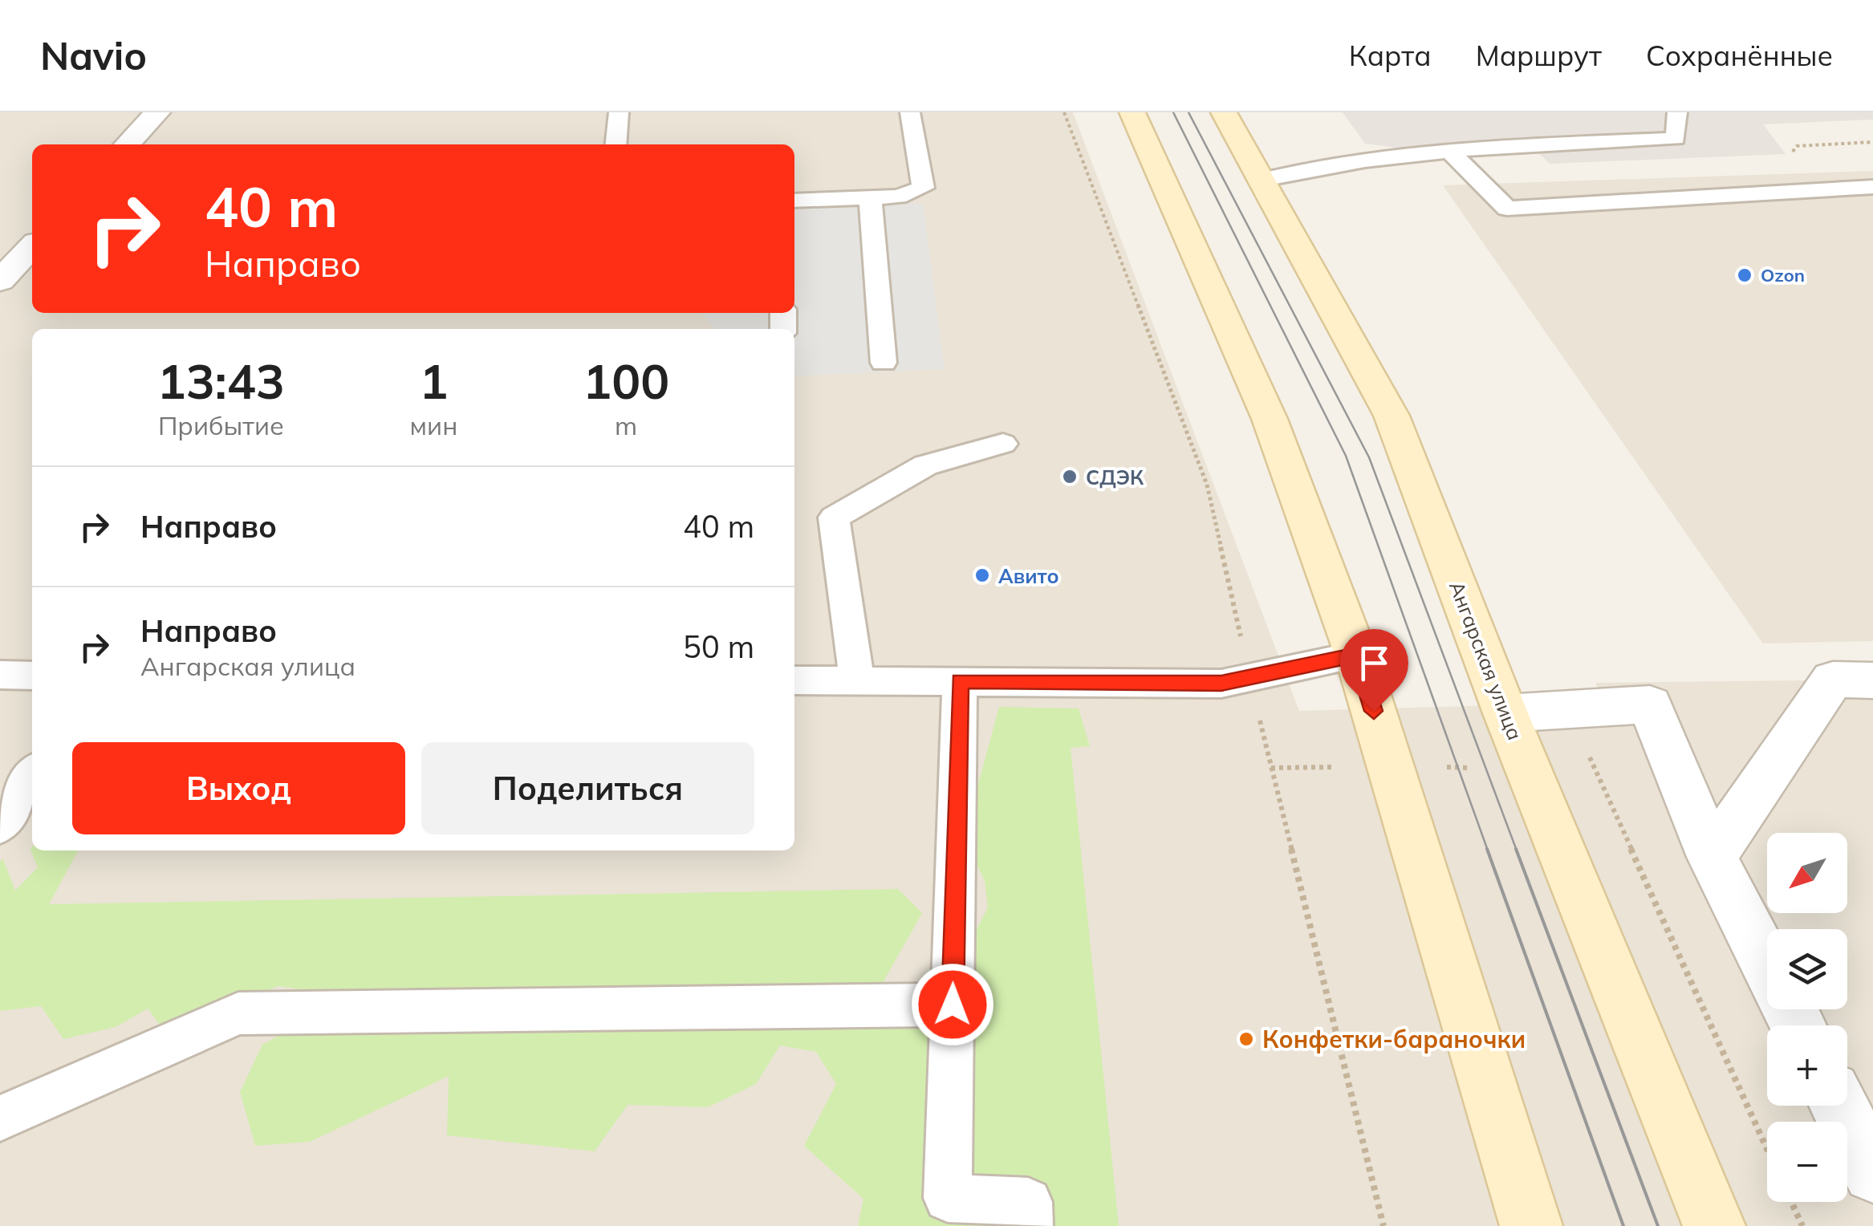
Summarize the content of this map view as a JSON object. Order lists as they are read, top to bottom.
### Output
{
  "streets": {
    "main road": ["Ангарская улица"]
  },
  "places": [
    "Ozon",
    "СДЭК",
    "Авито",
    "Конфетки-бараночки"
  ],
  "north": "bottom left",
  "page": {
    "header": "Navio",
    "nav": ["Карта", "Маршрут", "Сохранённые"],
    "turn": ["40 m", "Направо"],
    "eta": [
      "13:43",
      "Прибытие",
      "1",
      "мин",
      "100",
      "m"
    ],
    "list": [
      {
        "name": "Направо",
        "value": "40 m"
      },
      {
        "name": "Направо",
        "note": "Ангарская улица",
        "value": "50 m"
      }
    ],
    "buttons": ["Выход", "Поделиться"],
    "map_buttons": ["+", "−"]
  }
}
